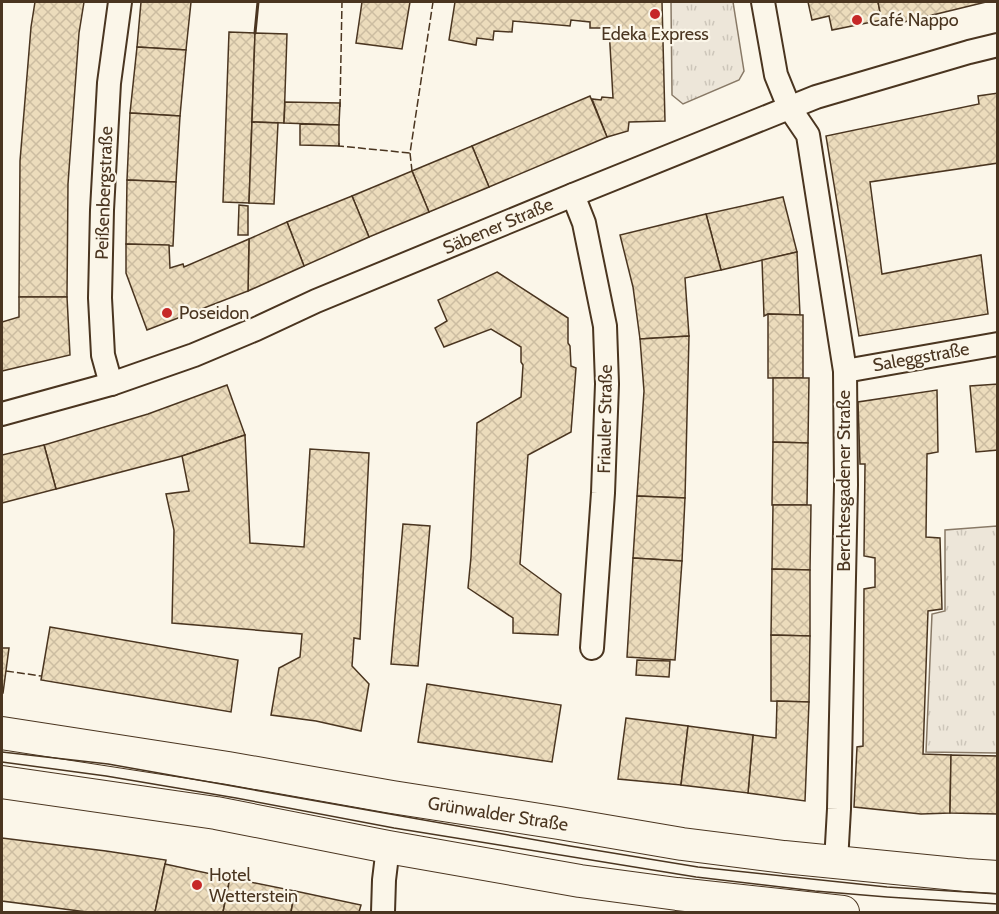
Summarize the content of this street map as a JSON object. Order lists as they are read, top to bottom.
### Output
{
  "streets": {
    "main road": ["Grünwalder Straße"],
    "street": [
      "Peißenbergstraße",
      "Säbener Straße",
      "Saleggstraße",
      "Friauler Straße",
      "Berchtesgadener Straße"
    ]
  },
  "crossings": [
    ["Peißenbergstraße", "Säbener Straße"],
    ["Säbener Straße", "Friauler Straße"],
    ["Säbener Straße", "Berchtesgadener Straße"],
    ["Saleggstraße", "Berchtesgadener Straße"],
    ["Berchtesgadener Straße", "Grünwalder Straße"]
  ],
  "places": [
    "Edeka Express",
    "Café Nappo",
    "Poseidon",
    "Hotel Wetterstein"
  ]
}
